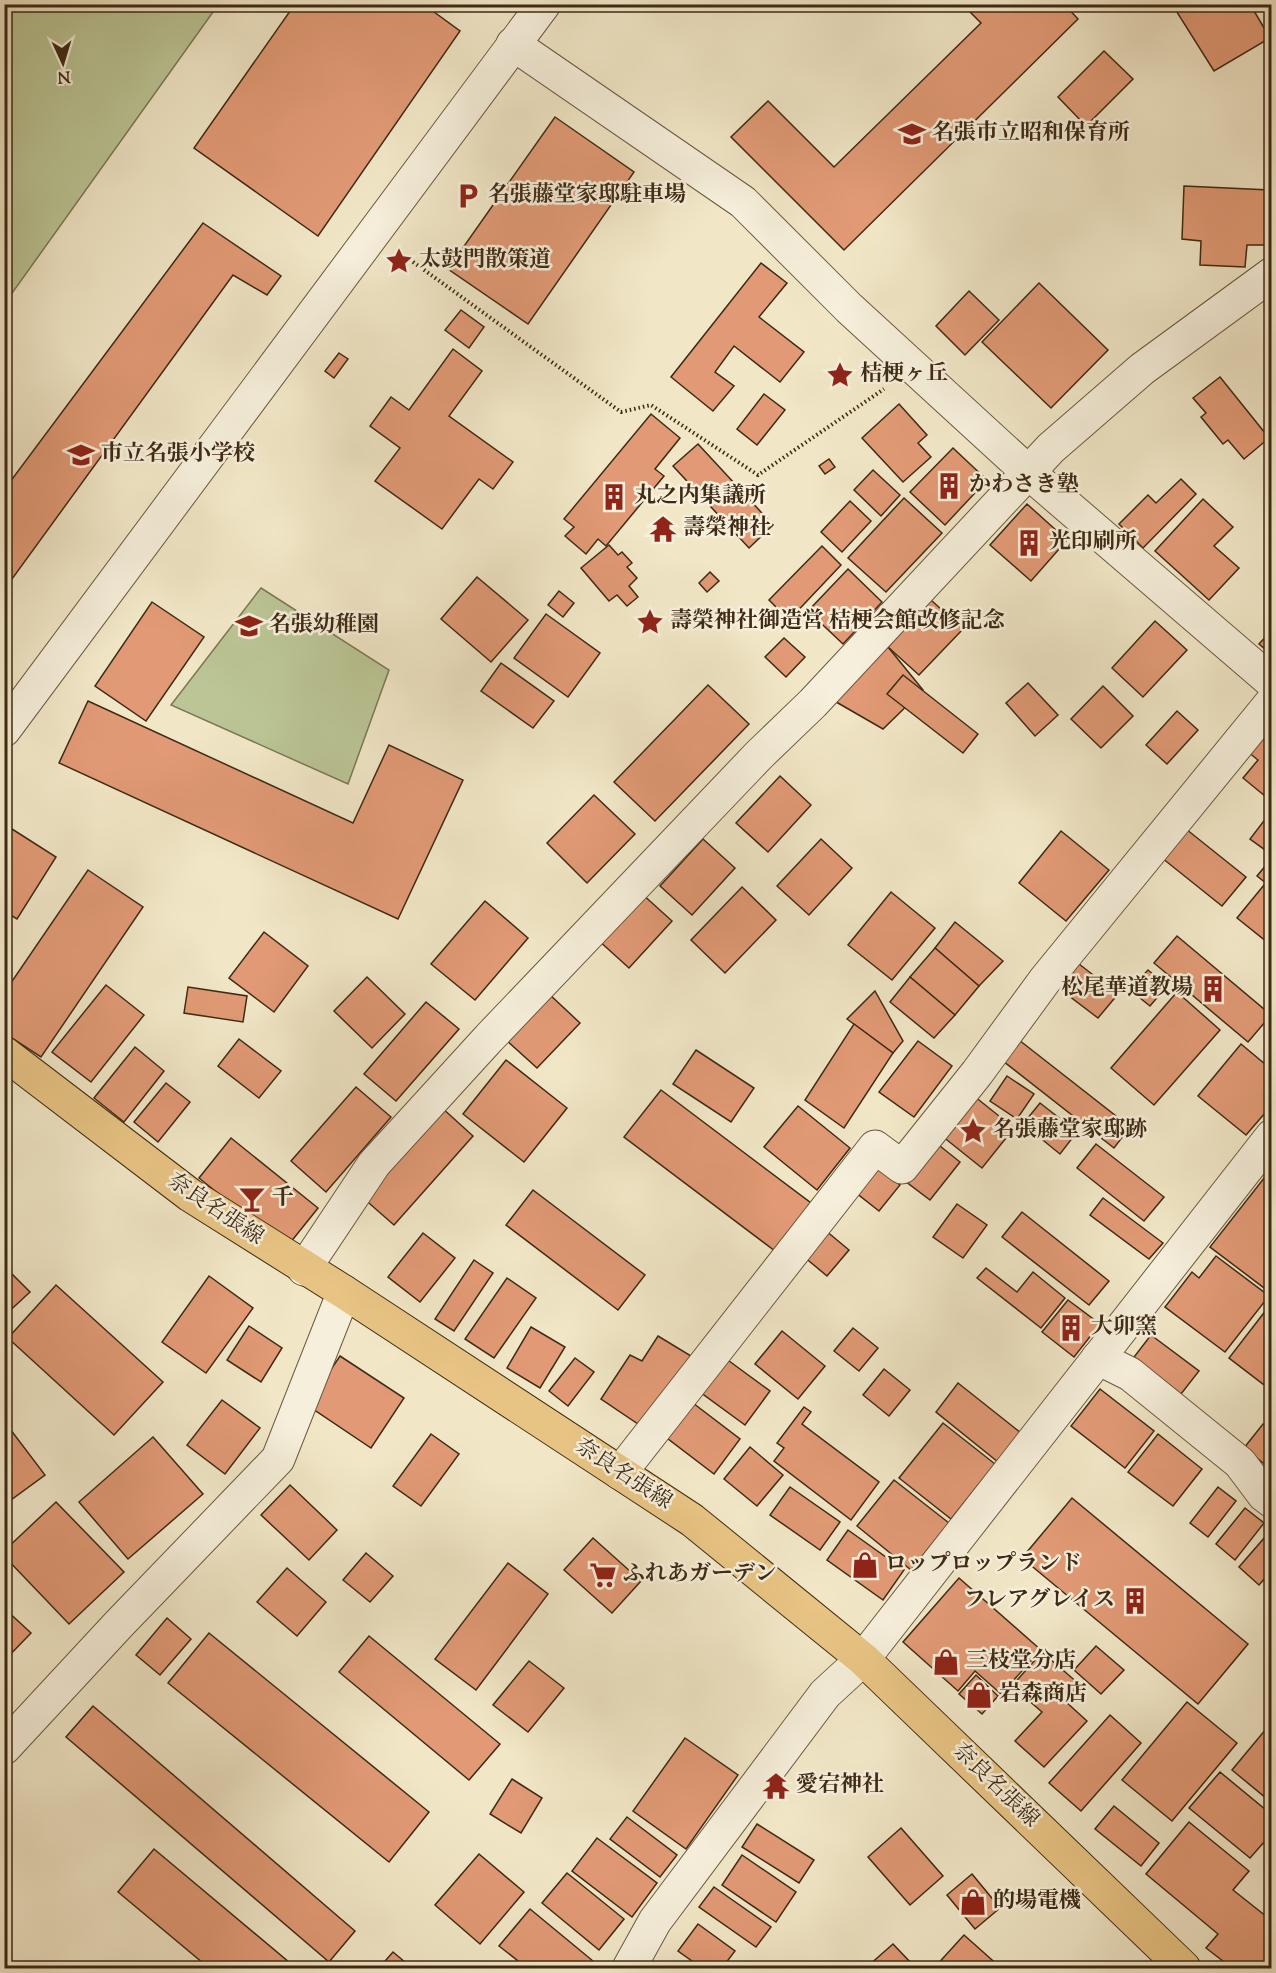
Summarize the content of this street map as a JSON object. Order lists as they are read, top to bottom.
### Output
{
  "streets": {
    "main road": ["奈良名張線"]
  },
  "places": {
    "school or university": ["名張市立昭和保育所", "市立名張小学校", "名張幼稚園"],
    "parking": ["名張藤堂家邸駐車場"],
    "place": [
      "太鼓門散策道",
      "桔梗ヶ丘",
      "壽榮神社御造営 桔梗会館改修記念",
      "名張藤堂家邸跡"
    ],
    "building": [
      "かわさき塾",
      "丸之内集議所",
      "光印刷所",
      "松尾華道教場",
      "大卯窯",
      "フレアグレイス"
    ],
    "temple": ["壽榮神社", "愛宕神社"],
    "bar": ["千"],
    "shop": [
      "ロップロップランド",
      "三枝堂分店",
      "岩森商店",
      "的場電機"
    ],
    "supermarket": ["ふれあガーデン"]
  },
  "north": "bottom"
}
